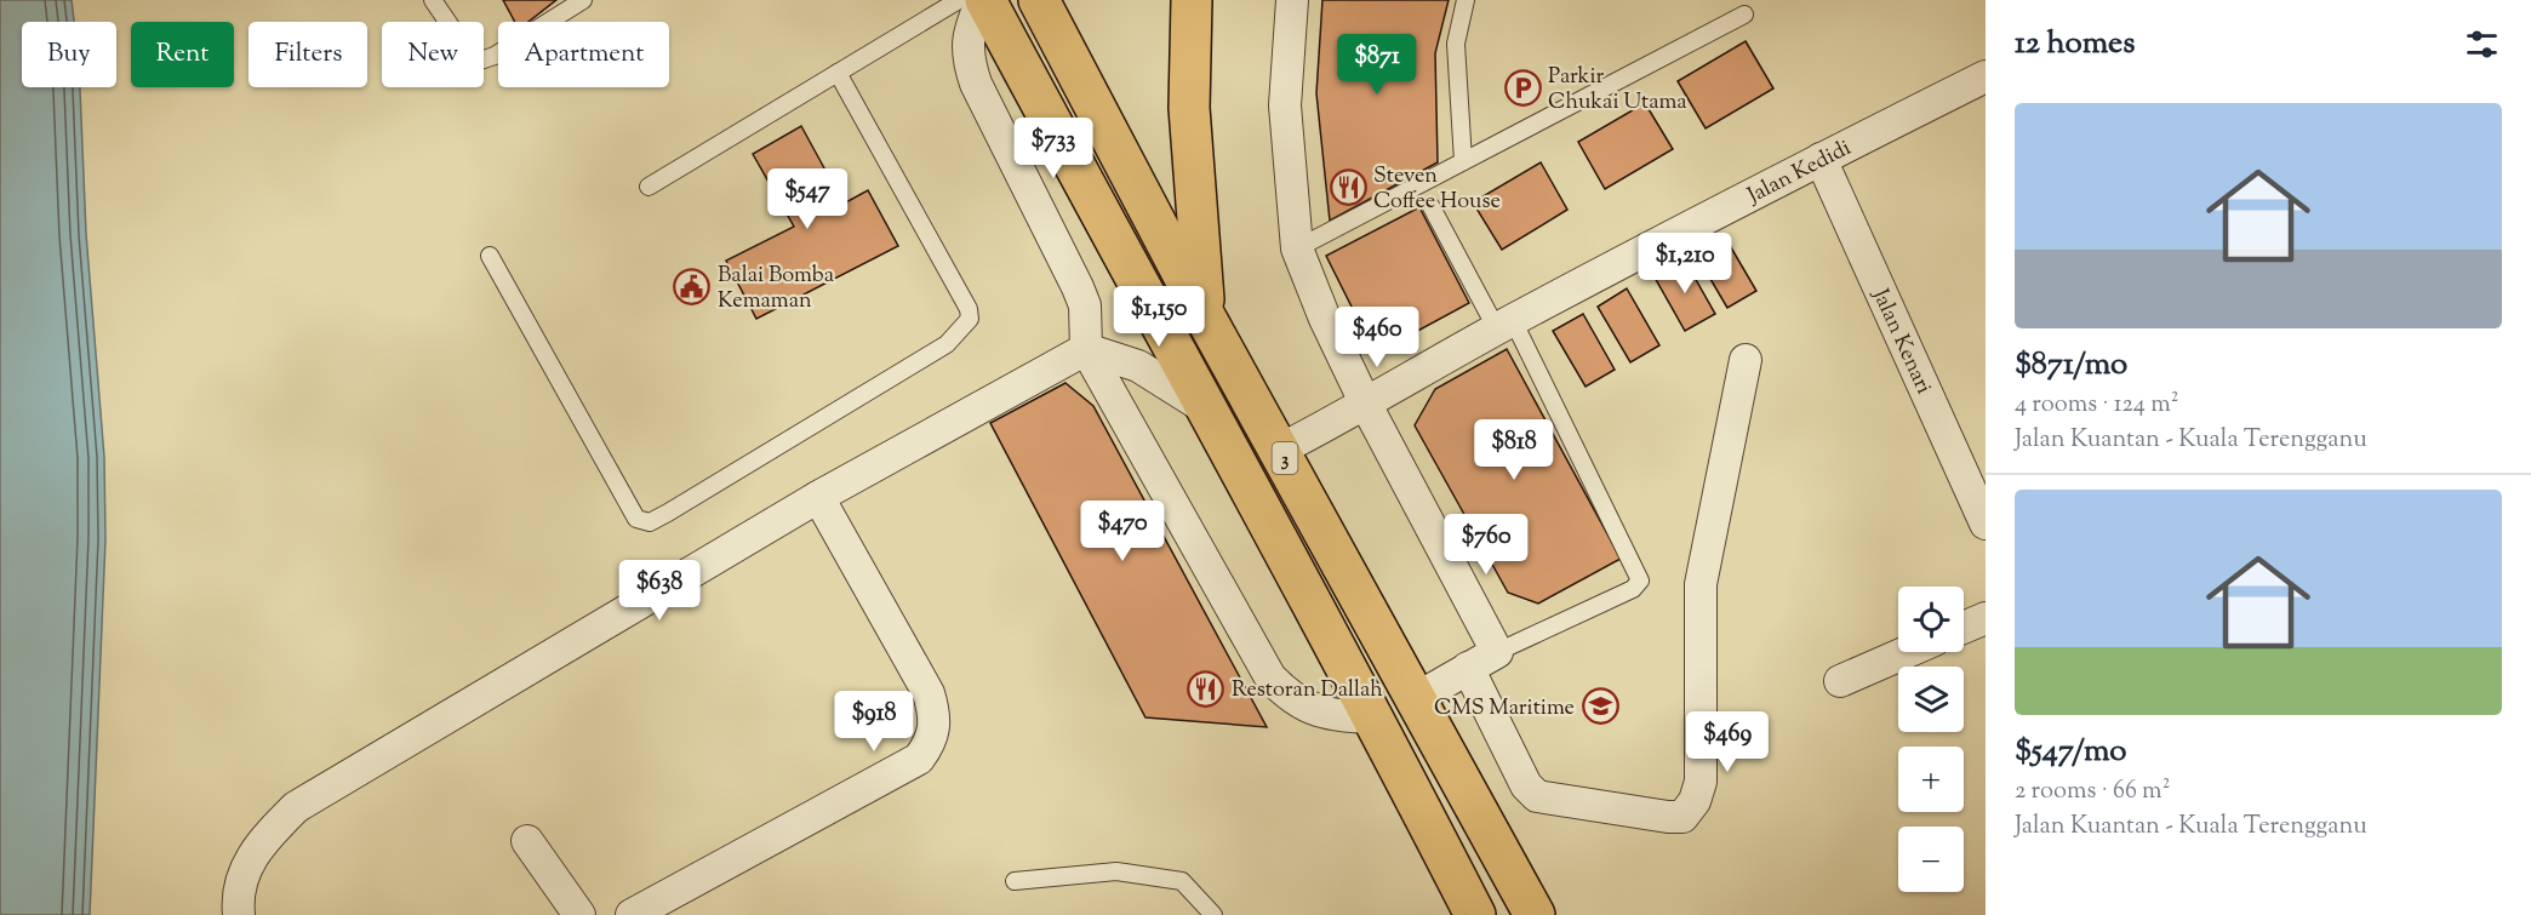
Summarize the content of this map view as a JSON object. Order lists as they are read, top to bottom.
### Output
{
  "streets": {
    "highway": ["3"],
    "street": ["Jalan Kedidi", "Jalan Kenari"]
  },
  "crossings": [
    ["Jalan Kedidi", "Jalan Kenari"],
    ["Jalan Kedidi", "3"]
  ],
  "places": {
    "parking": ["Parkir Chukai Utama"],
    "restaurant": ["Steven Coffee House", "Restoran Dallah"],
    "public building": ["Balai Bomba Kemaman"],
    "school or university": ["CMS Maritime"]
  },
  "page": {
    "heading": "12 homes",
    "chip": [
      "Buy",
      "Rent",
      "Filters",
      "New",
      "Apartment"
    ],
    "price": [
      "$871",
      "$733",
      "$547",
      "$1,210",
      "$1,150",
      "$460",
      "$818",
      "$470",
      "$760",
      "$638",
      "$918",
      "$469"
    ],
    "list": [
      {
        "name": "$871/mo",
        "note": "4 rooms · 124 m² · Jalan Kuantan - Kuala Terengganu"
      },
      {
        "name": "$547/mo",
        "note": "2 rooms · 66 m² · Jalan Kuantan - Kuala Terengganu"
      }
    ],
    "map_buttons": ["+", "−"]
  }
}
